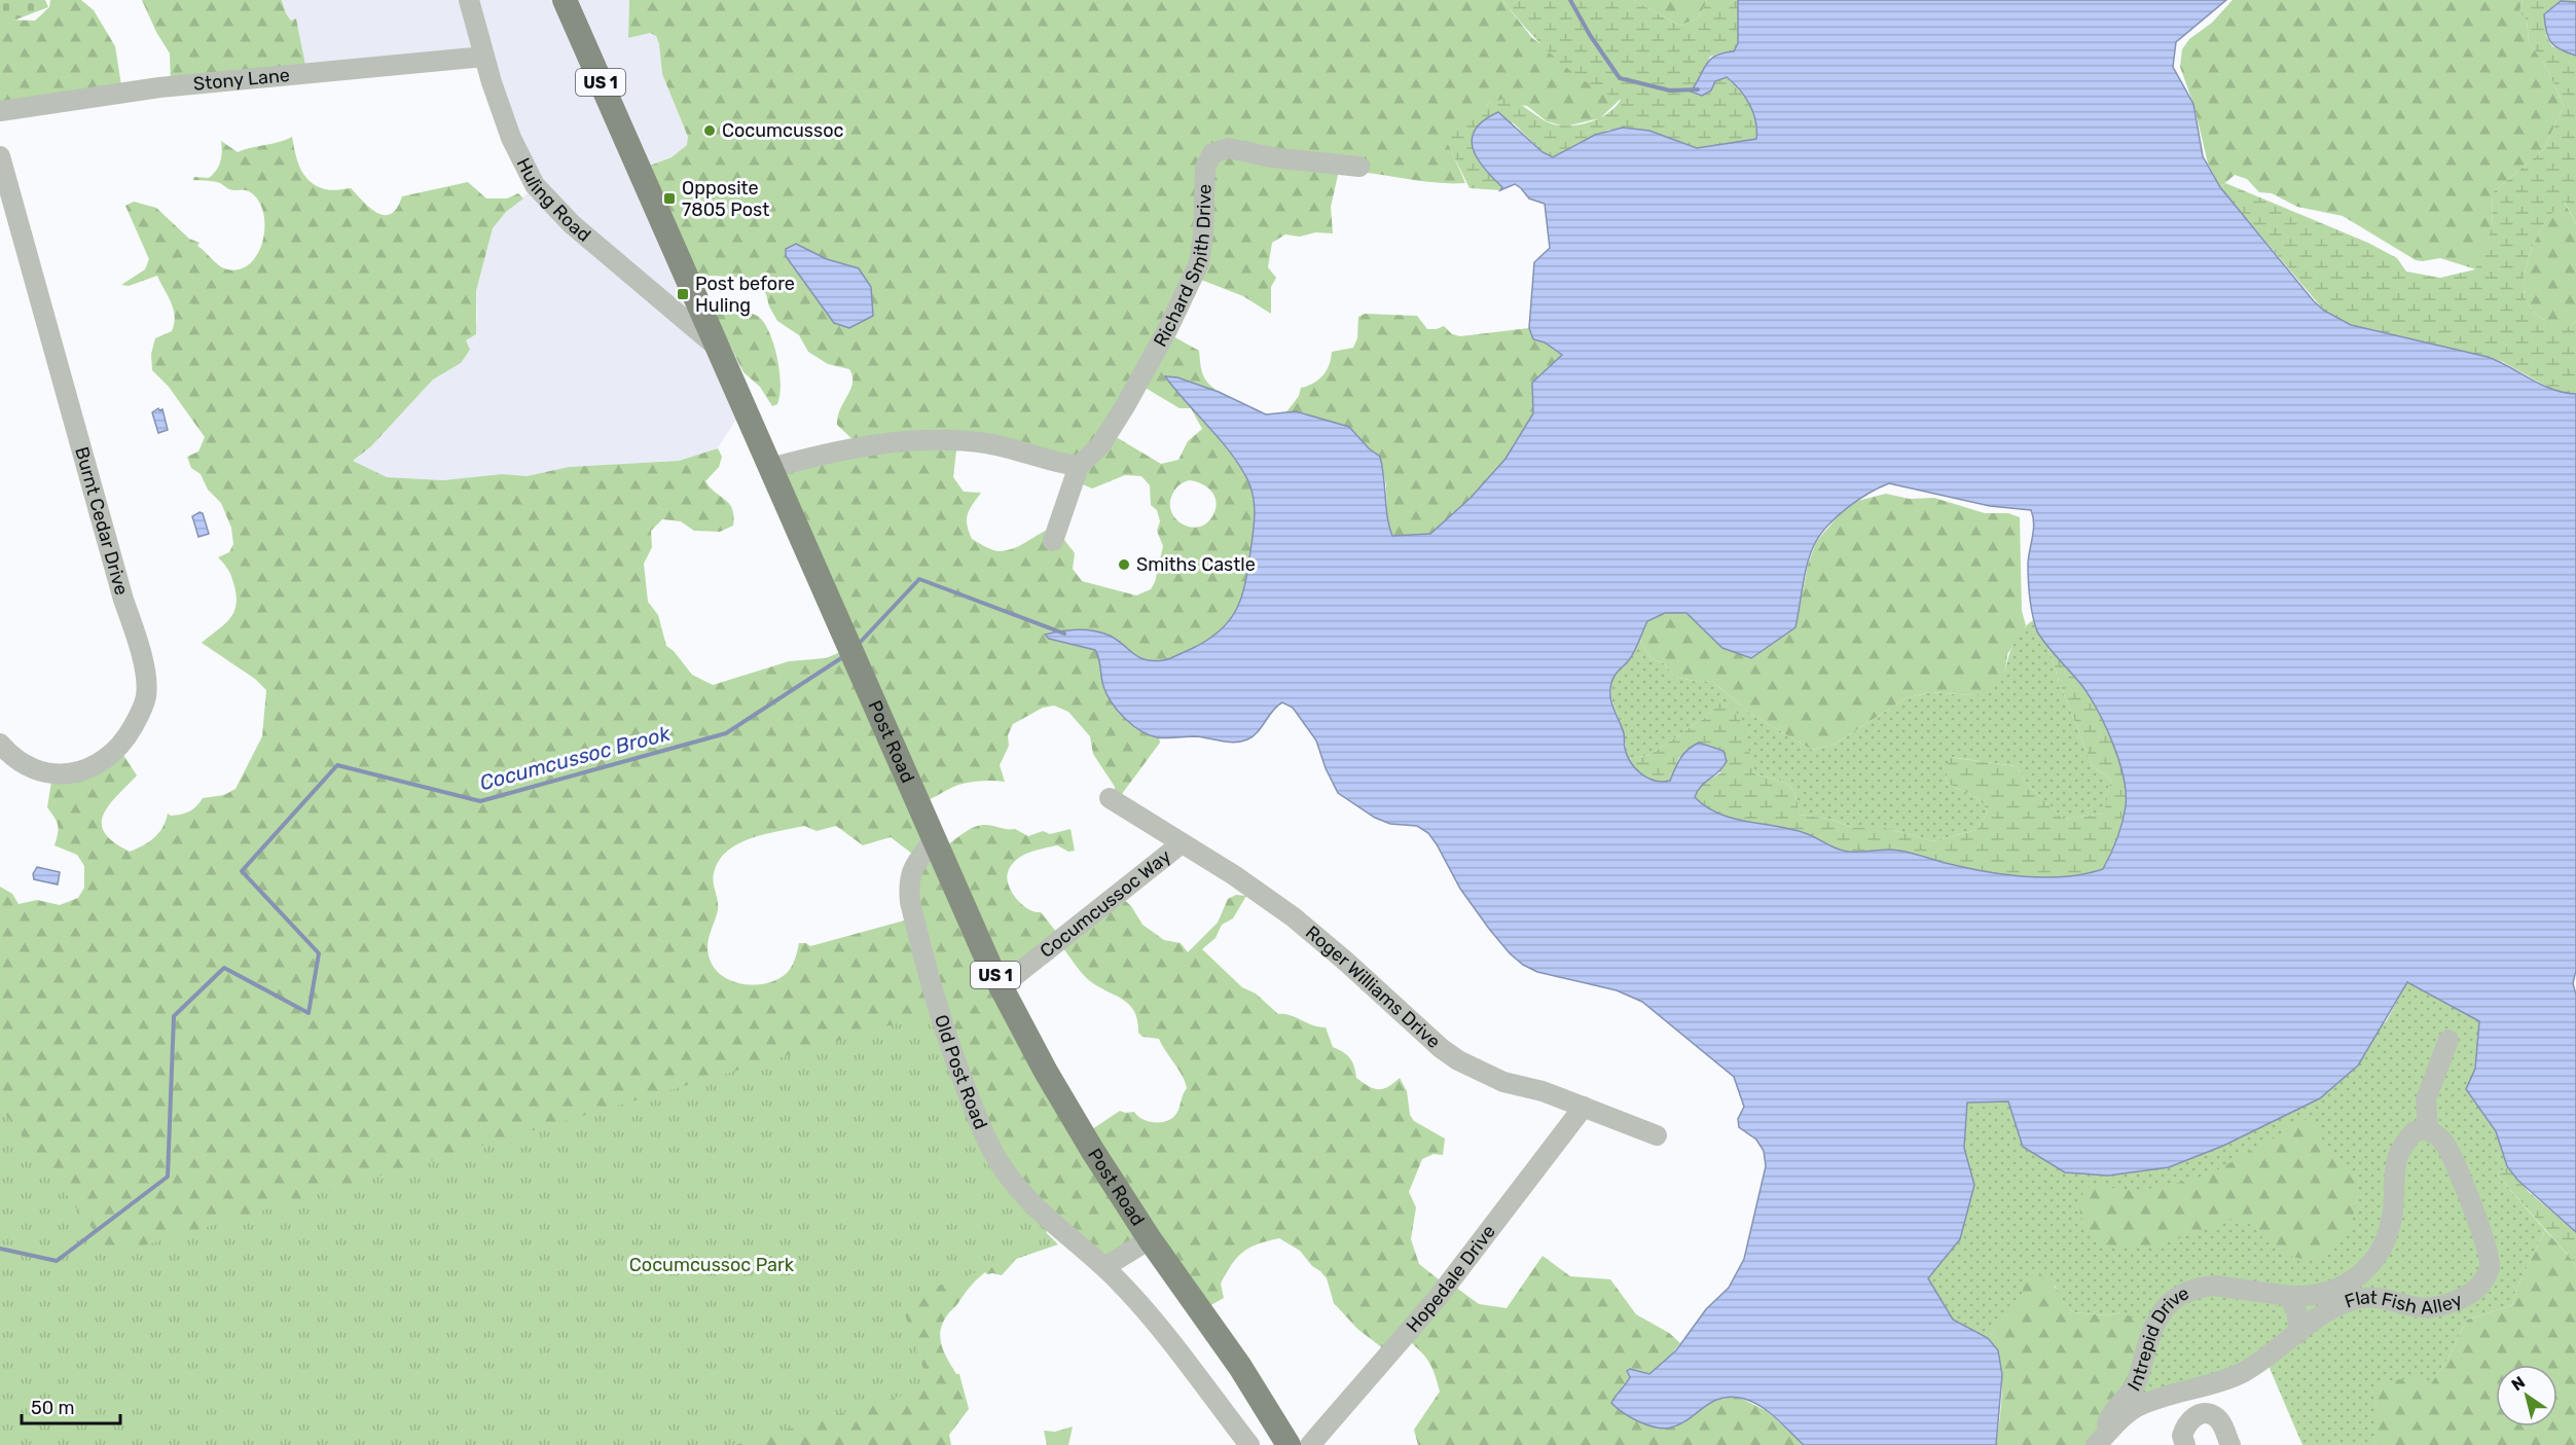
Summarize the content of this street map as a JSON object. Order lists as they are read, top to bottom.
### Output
{
  "streets": {
    "main road": ["US 1", "Post Road"],
    "street": [
      "Stony Lane",
      "Huling Road",
      "Richard Smith Drive",
      "Burnt Cedar Drive",
      "Cocumcussoc Way",
      "Roger Williams Drive",
      "Old Post Road",
      "Hopedale Drive",
      "Flat Fish Alley",
      "Intrepid Drive"
    ]
  },
  "crossings": [
    ["Stony Lane", "Huling Road"],
    ["Huling Road", "Post Road"],
    ["Post Road", "Cocumcussoc Way"],
    ["Post Road", "Old Post Road"],
    ["Cocumcussoc Way", "Roger Williams Drive"],
    ["Roger Williams Drive", "Hopedale Drive"],
    ["Flat Fish Alley", "Intrepid Drive"]
  ],
  "water": ["Cocumcussoc Brook"],
  "parks": ["Cocumcussoc Park"],
  "places": {
    "other": ["Cocumcussoc", "Smiths Castle"],
    "transit": ["Opposite 7805 Post", "Post before Huling"]
  },
  "scale_bar": "50 m",
  "north": "top left"
}
